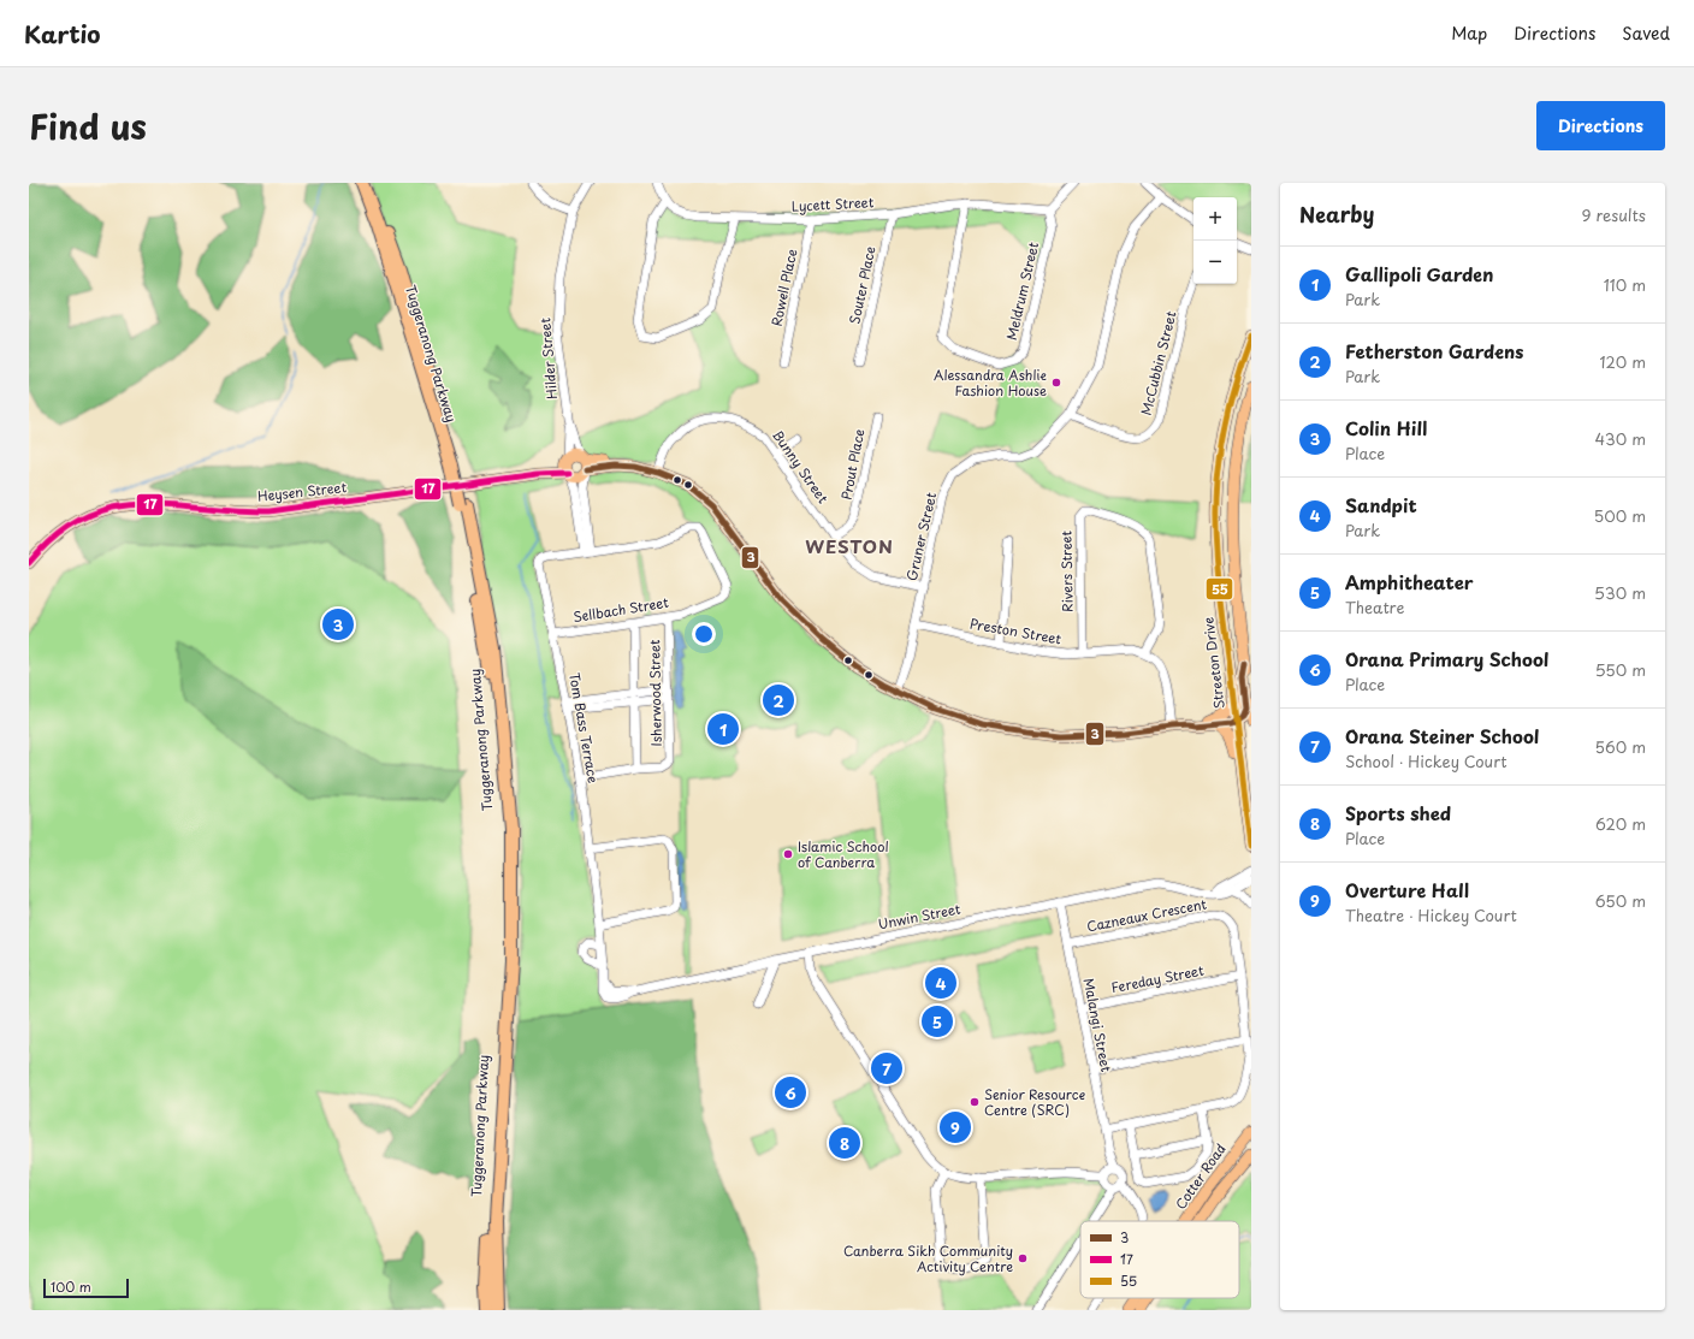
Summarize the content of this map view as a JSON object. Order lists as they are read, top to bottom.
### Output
{
  "streets": {
    "highway": ["Tuggeranong Parkway"],
    "main road": ["Heysen Street", "Streeton Drive", "Cotter Road"],
    "street": [
      "Lycett Street",
      "Souter Place",
      "Rowell Place",
      "Meldrum Street",
      "Hilder Street",
      "McCubbin Street",
      "Prout Place",
      "Bunny Street",
      "Gruner Street",
      "Rivers Street",
      "Sellbach Street",
      "Preston Street",
      "Isherwood Street",
      "Tom Bass Terrace",
      "Cazneaux Crescent",
      "Unwin Street",
      "Fereday Street",
      "Malangi Street"
    ]
  },
  "crossings": [
    ["Lycett Street", "Souter Place"],
    ["Lycett Street", "Rowell Place"],
    ["Lycett Street", "Meldrum Street"],
    ["Hilder Street", "Heysen Street"],
    ["McCubbin Street", "Gruner Street"],
    ["Prout Place", "Bunny Street"],
    ["Bunny Street", "Heysen Street"],
    ["Bunny Street", "Gruner Street"],
    ["Heysen Street", "Gruner Street"],
    ["Heysen Street", "Streeton Drive"],
    ["Gruner Street", "Preston Street"],
    ["Rivers Street", "Preston Street"],
    ["Sellbach Street", "Isherwood Street"],
    ["Sellbach Street", "Tom Bass Terrace"],
    ["Isherwood Street", "Tom Bass Terrace"],
    ["Tom Bass Terrace", "Unwin Street"],
    ["Cazneaux Crescent", "Fereday Street"],
    ["Cazneaux Crescent", "Malangi Street"],
    ["Unwin Street", "Malangi Street"],
    ["Fereday Street", "Malangi Street"]
  ],
  "districts": ["WESTON"],
  "places": [
    "Alessandra Ashlie Fashion House",
    "Islamic School of Canberra",
    "Senior Resource Centre (SRC)",
    "Canberra Sikh Community Activity Centre"
  ],
  "lines": ["transit line 55", "transit line 3", "transit line 17"],
  "legend": ["3", "17", "55"],
  "scale_bar": "100 m",
  "page": {
    "header": "Kartio",
    "nav": ["Map", "Directions", "Saved"],
    "title": "Find us",
    "buttons": "Directions",
    "heading": ["Nearby", "9 results"],
    "map_buttons": ["+", "−"],
    "list": [
      {
        "mark": "1",
        "name": "Gallipoli Garden",
        "note": "Park",
        "value": "110 m"
      },
      {
        "mark": "2",
        "name": "Fetherston Gardens",
        "note": "Park",
        "value": "120 m"
      },
      {
        "mark": "3",
        "name": "Colin Hill",
        "note": "Place",
        "value": "430 m"
      },
      {
        "mark": "4",
        "name": "Sandpit",
        "note": "Park",
        "value": "500 m"
      },
      {
        "mark": "5",
        "name": "Amphitheater",
        "note": "Theatre",
        "value": "530 m"
      },
      {
        "mark": "6",
        "name": "Orana Primary School",
        "note": "Place",
        "value": "550 m"
      },
      {
        "mark": "7",
        "name": "Orana Steiner School",
        "note": "School · Hickey Court",
        "value": "560 m"
      },
      {
        "mark": "8",
        "name": "Sports shed",
        "note": "Place",
        "value": "620 m"
      },
      {
        "mark": "9",
        "name": "Overture Hall",
        "note": "Theatre · Hickey Court",
        "value": "650 m"
      }
    ],
    "pins": [
      "3",
      "2",
      "1",
      "4",
      "5",
      "7",
      "6",
      "9",
      "8"
    ],
    "scale": "100 m"
  }
}
